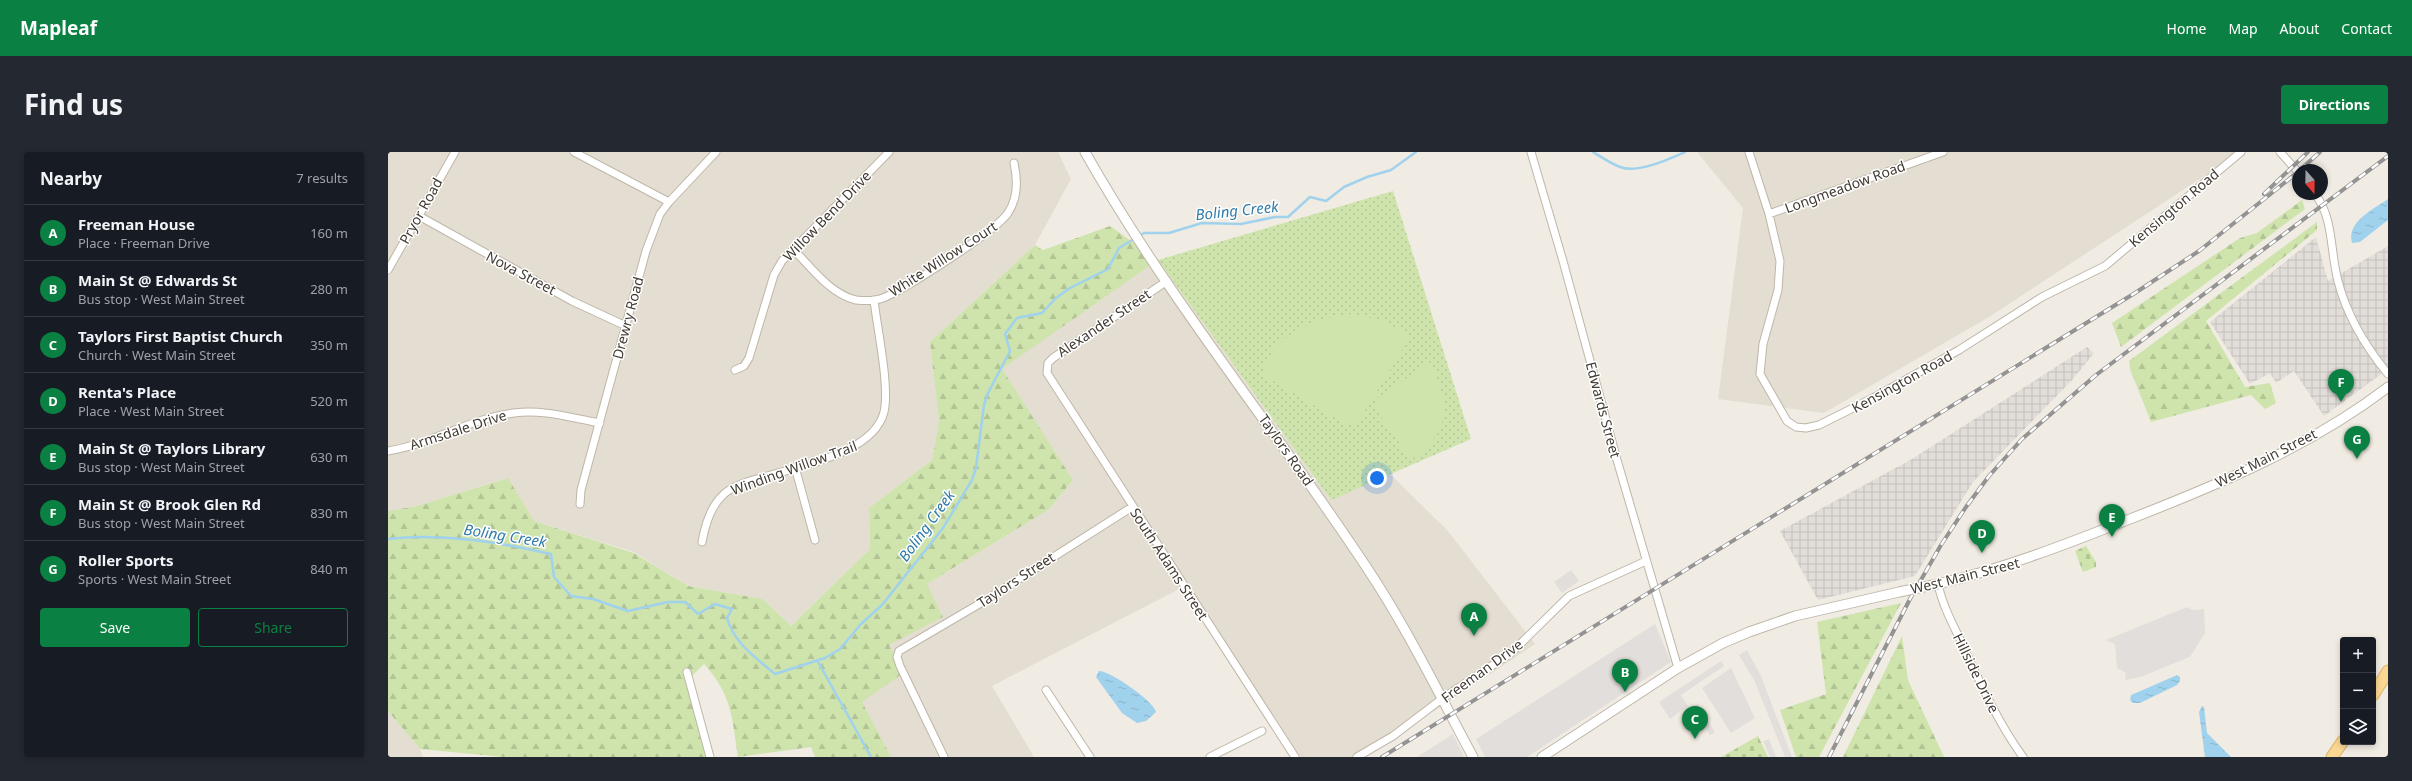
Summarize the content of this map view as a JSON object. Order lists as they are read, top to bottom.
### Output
{
  "streets": {
    "street": [
      "Longmeadow Road",
      "Kensington Road",
      "Pryor Road",
      "Willow Bend Drive",
      "White Willow Court",
      "Nova Street",
      "Drewry Road",
      "Alexander Street",
      "Edwards Street",
      "Armsdale Drive",
      "Taylors Road",
      "West Main Street",
      "Winding Willow Trail",
      "South Adams Street",
      "Taylors Street",
      "Freeman Drive",
      "Hillside Drive"
    ]
  },
  "crossings": [
    ["Longmeadow Road", "Kensington Road"],
    ["Pryor Road", "Nova Street"],
    ["Willow Bend Drive", "White Willow Court"],
    ["White Willow Court", "Winding Willow Trail"],
    ["Nova Street", "Drewry Road"],
    ["Drewry Road", "Armsdale Drive"],
    ["Alexander Street", "Taylors Road"],
    ["Alexander Street", "South Adams Street"],
    ["Edwards Street", "West Main Street"],
    ["Edwards Street", "Freeman Drive"],
    ["Taylors Road", "Freeman Drive"],
    ["West Main Street", "Hillside Drive"],
    ["South Adams Street", "Taylors Street"]
  ],
  "water": ["Boling Creek"],
  "north": "bottom",
  "page": {
    "header": "Mapleaf",
    "nav": [
      "Home",
      "Map",
      "About",
      "Contact"
    ],
    "title": "Find us",
    "buttons": [
      "Directions",
      ["Save", "Share"]
    ],
    "heading": ["Nearby", "7 results"],
    "list": [
      {
        "mark": "A",
        "name": "Freeman House",
        "note": "Place · Freeman Drive",
        "value": "160 m"
      },
      {
        "mark": "B",
        "name": "Main St @ Edwards St",
        "note": "Bus stop · West Main Street",
        "value": "280 m"
      },
      {
        "mark": "C",
        "name": "Taylors First Baptist Church",
        "note": "Church · West Main Street",
        "value": "350 m"
      },
      {
        "mark": "D",
        "name": "Renta's Place",
        "note": "Place · West Main Street",
        "value": "520 m"
      },
      {
        "mark": "E",
        "name": "Main St @ Taylors Library",
        "note": "Bus stop · West Main Street",
        "value": "630 m"
      },
      {
        "mark": "F",
        "name": "Main St @ Brook Glen Rd",
        "note": "Bus stop · West Main Street",
        "value": "830 m"
      },
      {
        "mark": "G",
        "name": "Roller Sports",
        "note": "Sports · West Main Street",
        "value": "840 m"
      }
    ],
    "pins": [
      "F",
      "G",
      "E",
      "D",
      "A",
      "B",
      "C"
    ],
    "map_buttons": ["+", "−"]
  }
}
